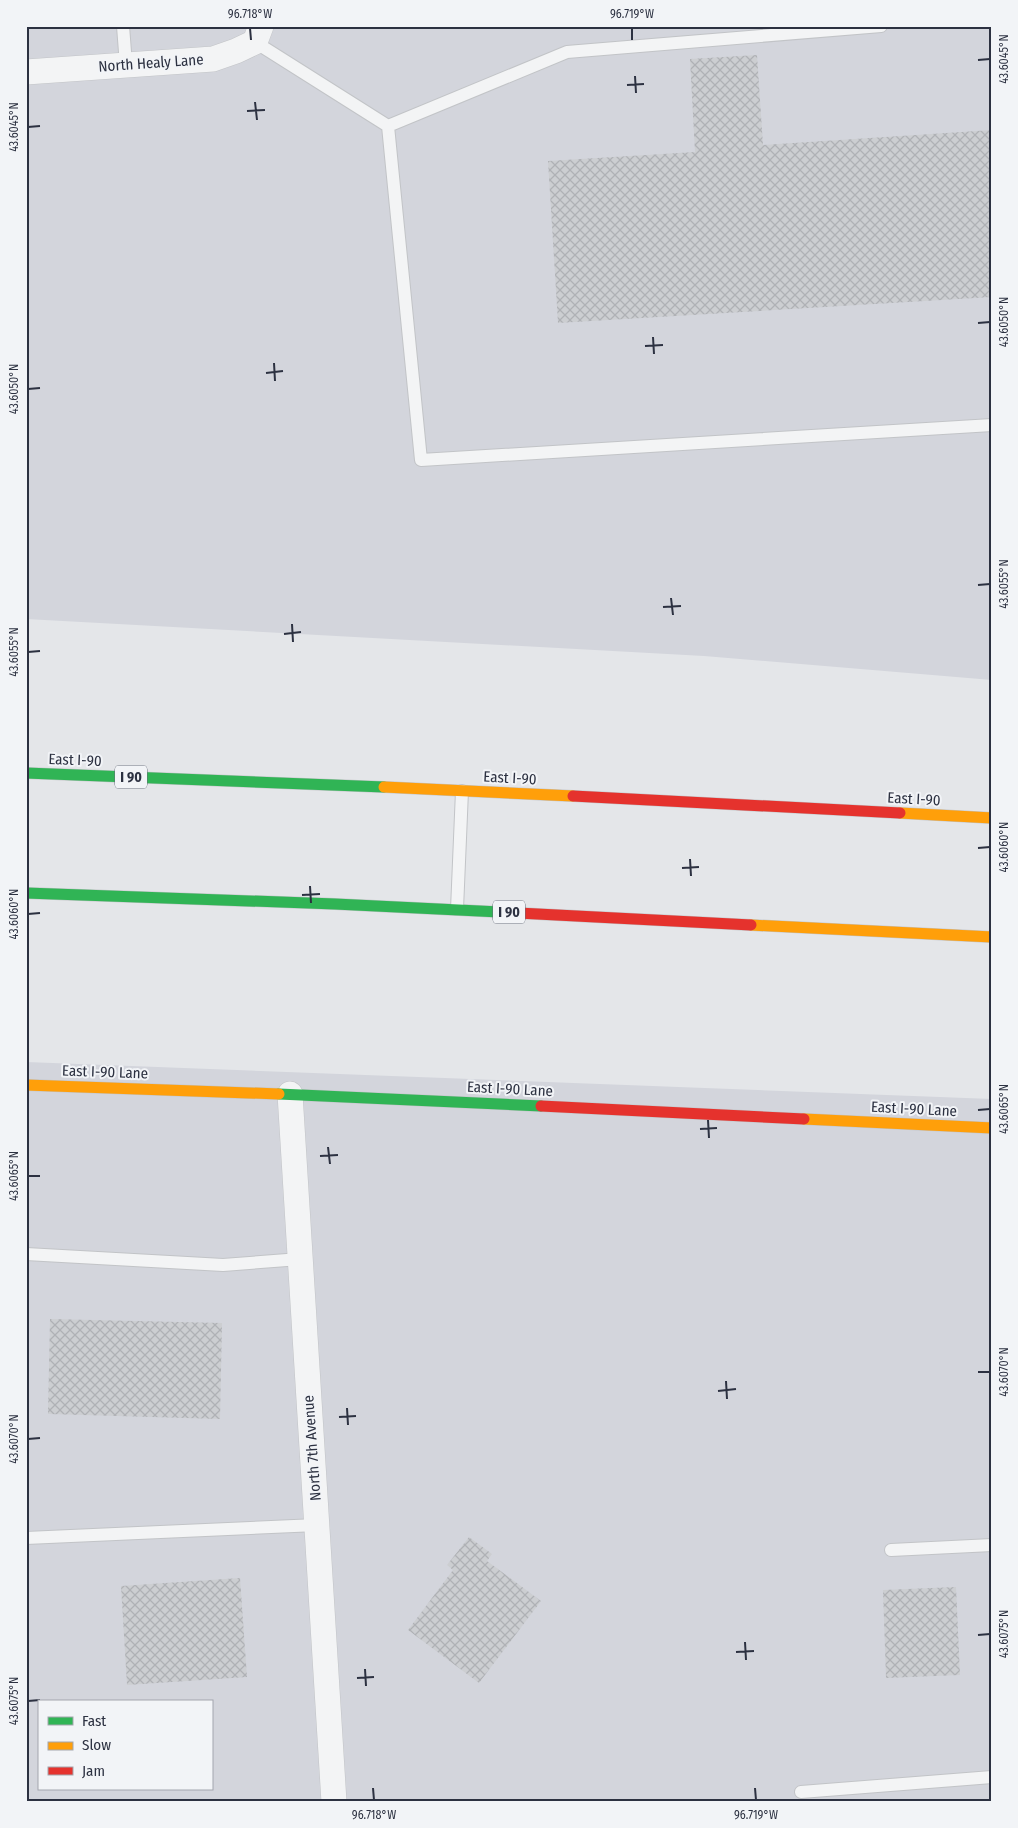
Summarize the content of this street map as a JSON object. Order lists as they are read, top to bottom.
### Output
{
  "streets": {
    "main road": ["East I-90", "I 90", "East I-90 Lane"],
    "street": ["North Healy Lane", "North 7th Avenue"]
  },
  "crossings": [
    ["East I-90 Lane", "North 7th Avenue"]
  ],
  "legend": ["Fast", "Slow", "Jam"],
  "coordinates": [
    "96.718°W",
    "96.719°W",
    "43.6045°N",
    "43.6050°N",
    "43.6055°N",
    "43.6060°N",
    "43.6065°N",
    "43.6070°N",
    "43.6075°N"
  ]
}
